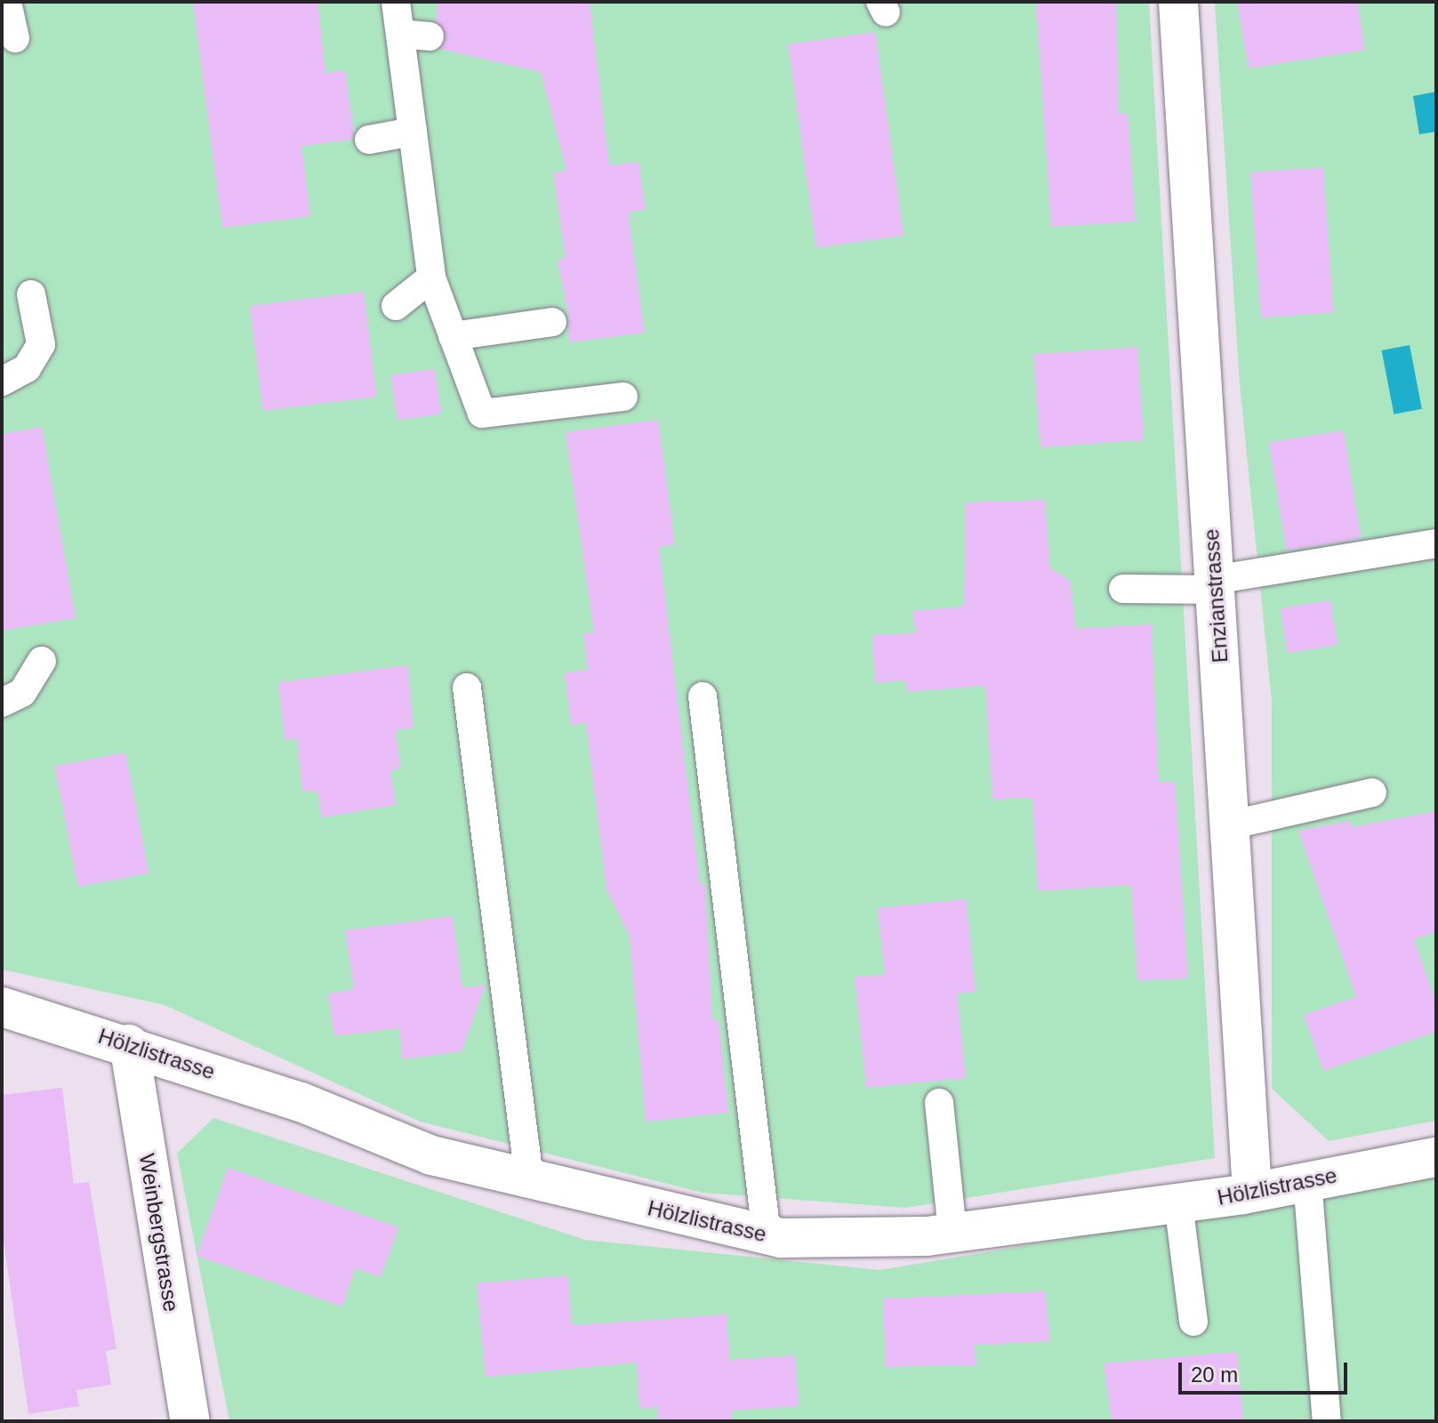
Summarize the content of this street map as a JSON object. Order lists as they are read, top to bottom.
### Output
{
  "streets": {
    "street": ["Enzianstrasse", "Hölzlistrasse", "Weinbergstrasse"]
  },
  "crossings": [
    ["Enzianstrasse", "Hölzlistrasse"],
    ["Hölzlistrasse", "Weinbergstrasse"]
  ],
  "scale_bar": "20 m"
}
